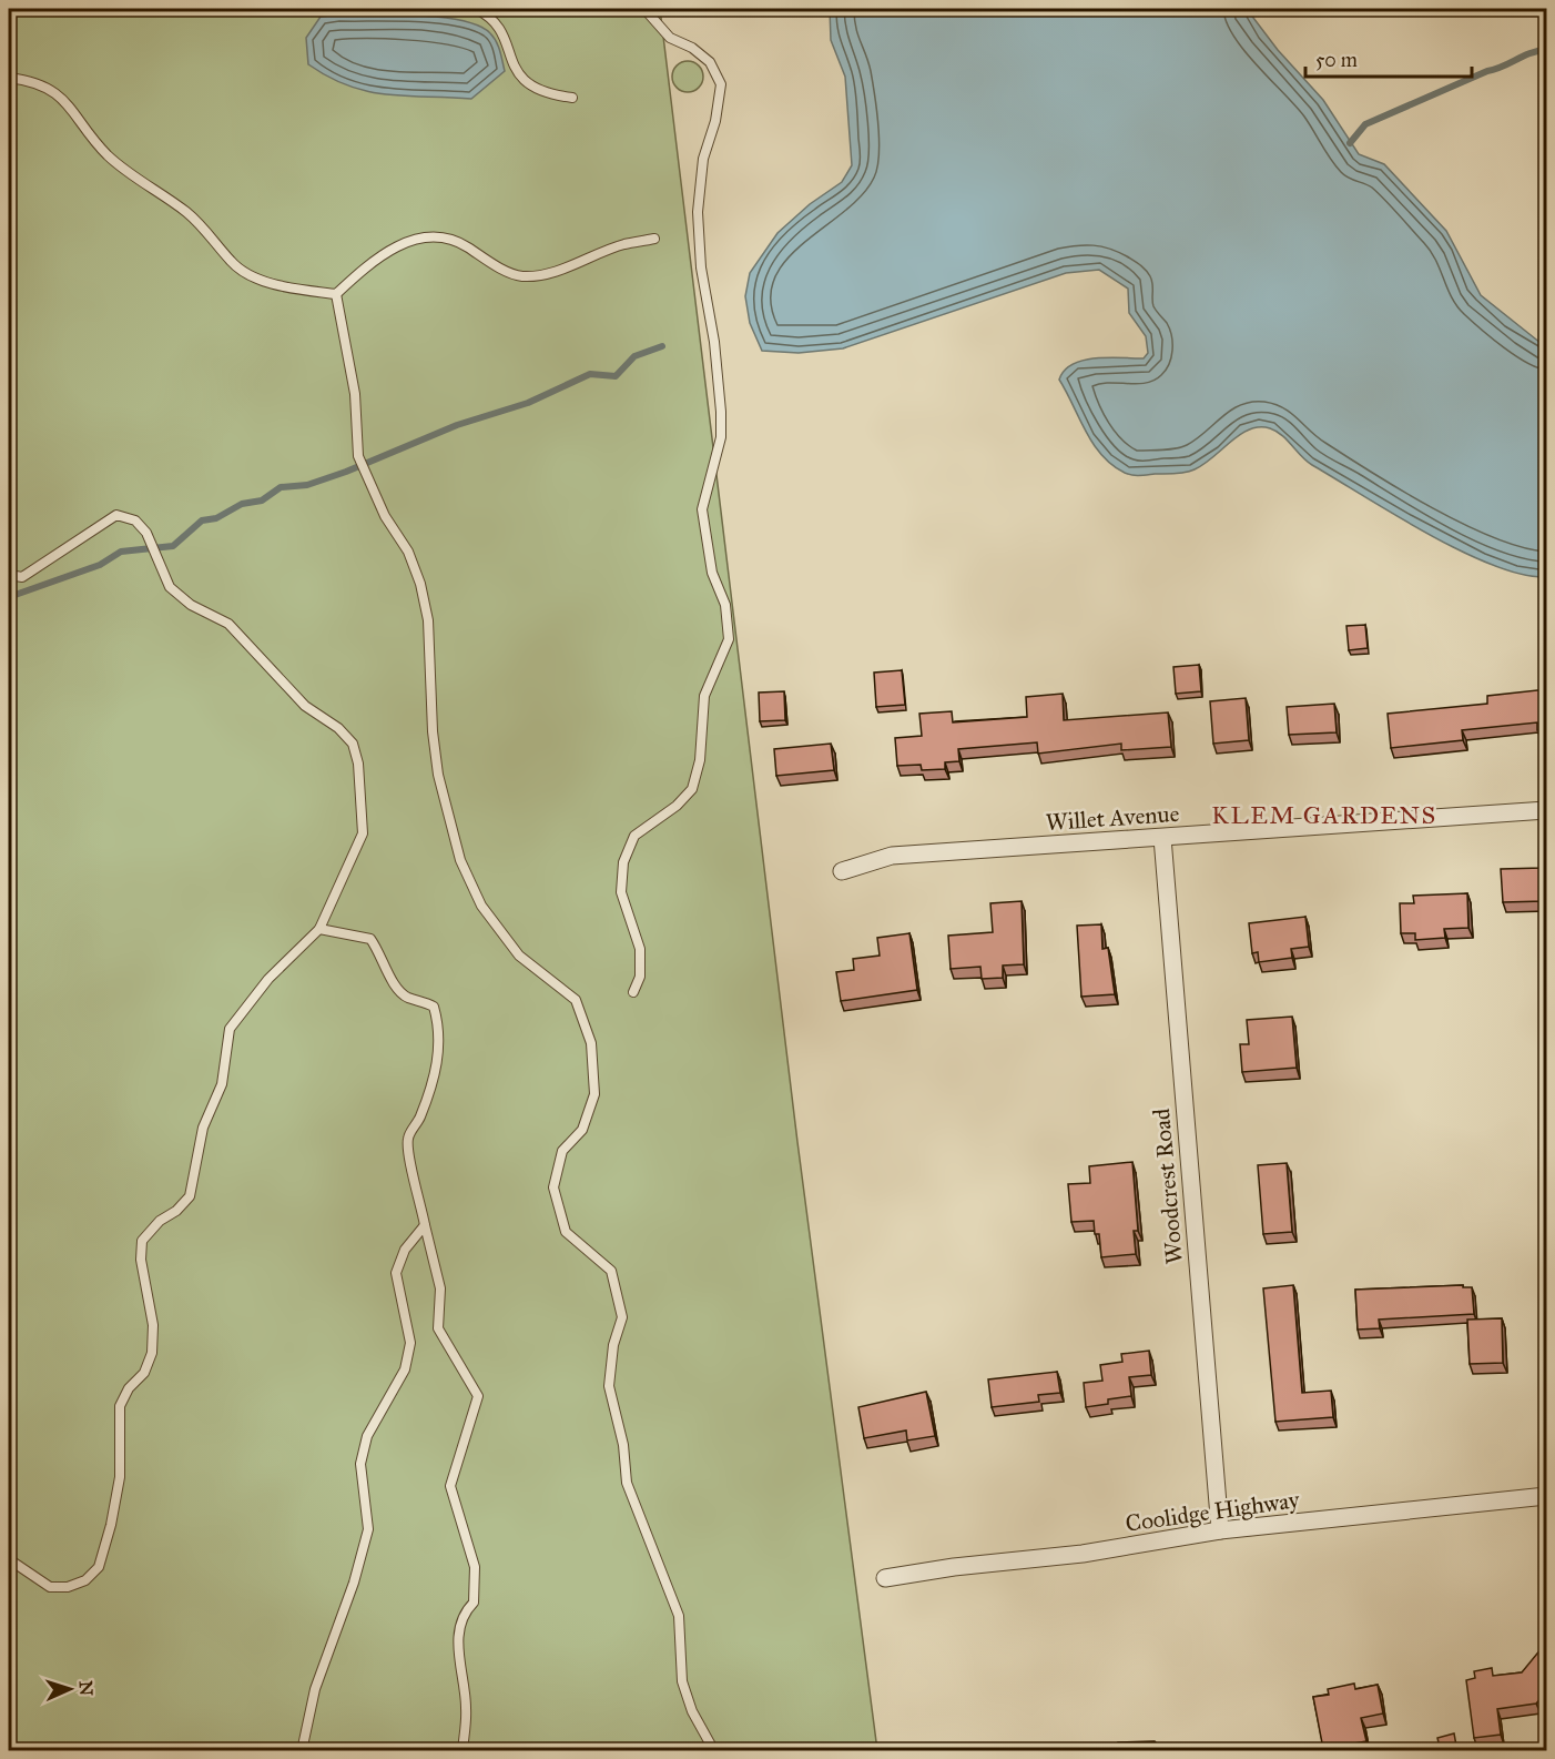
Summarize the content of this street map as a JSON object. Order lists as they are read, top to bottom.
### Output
{
  "streets": {
    "street": ["Willet Avenue", "Woodcrest Road", "Coolidge Highway"]
  },
  "crossings": [
    ["Willet Avenue", "Woodcrest Road"],
    ["Woodcrest Road", "Coolidge Highway"]
  ],
  "districts": ["KLEM GARDENS"],
  "scale_bar": "50 m",
  "north": "right"
}
